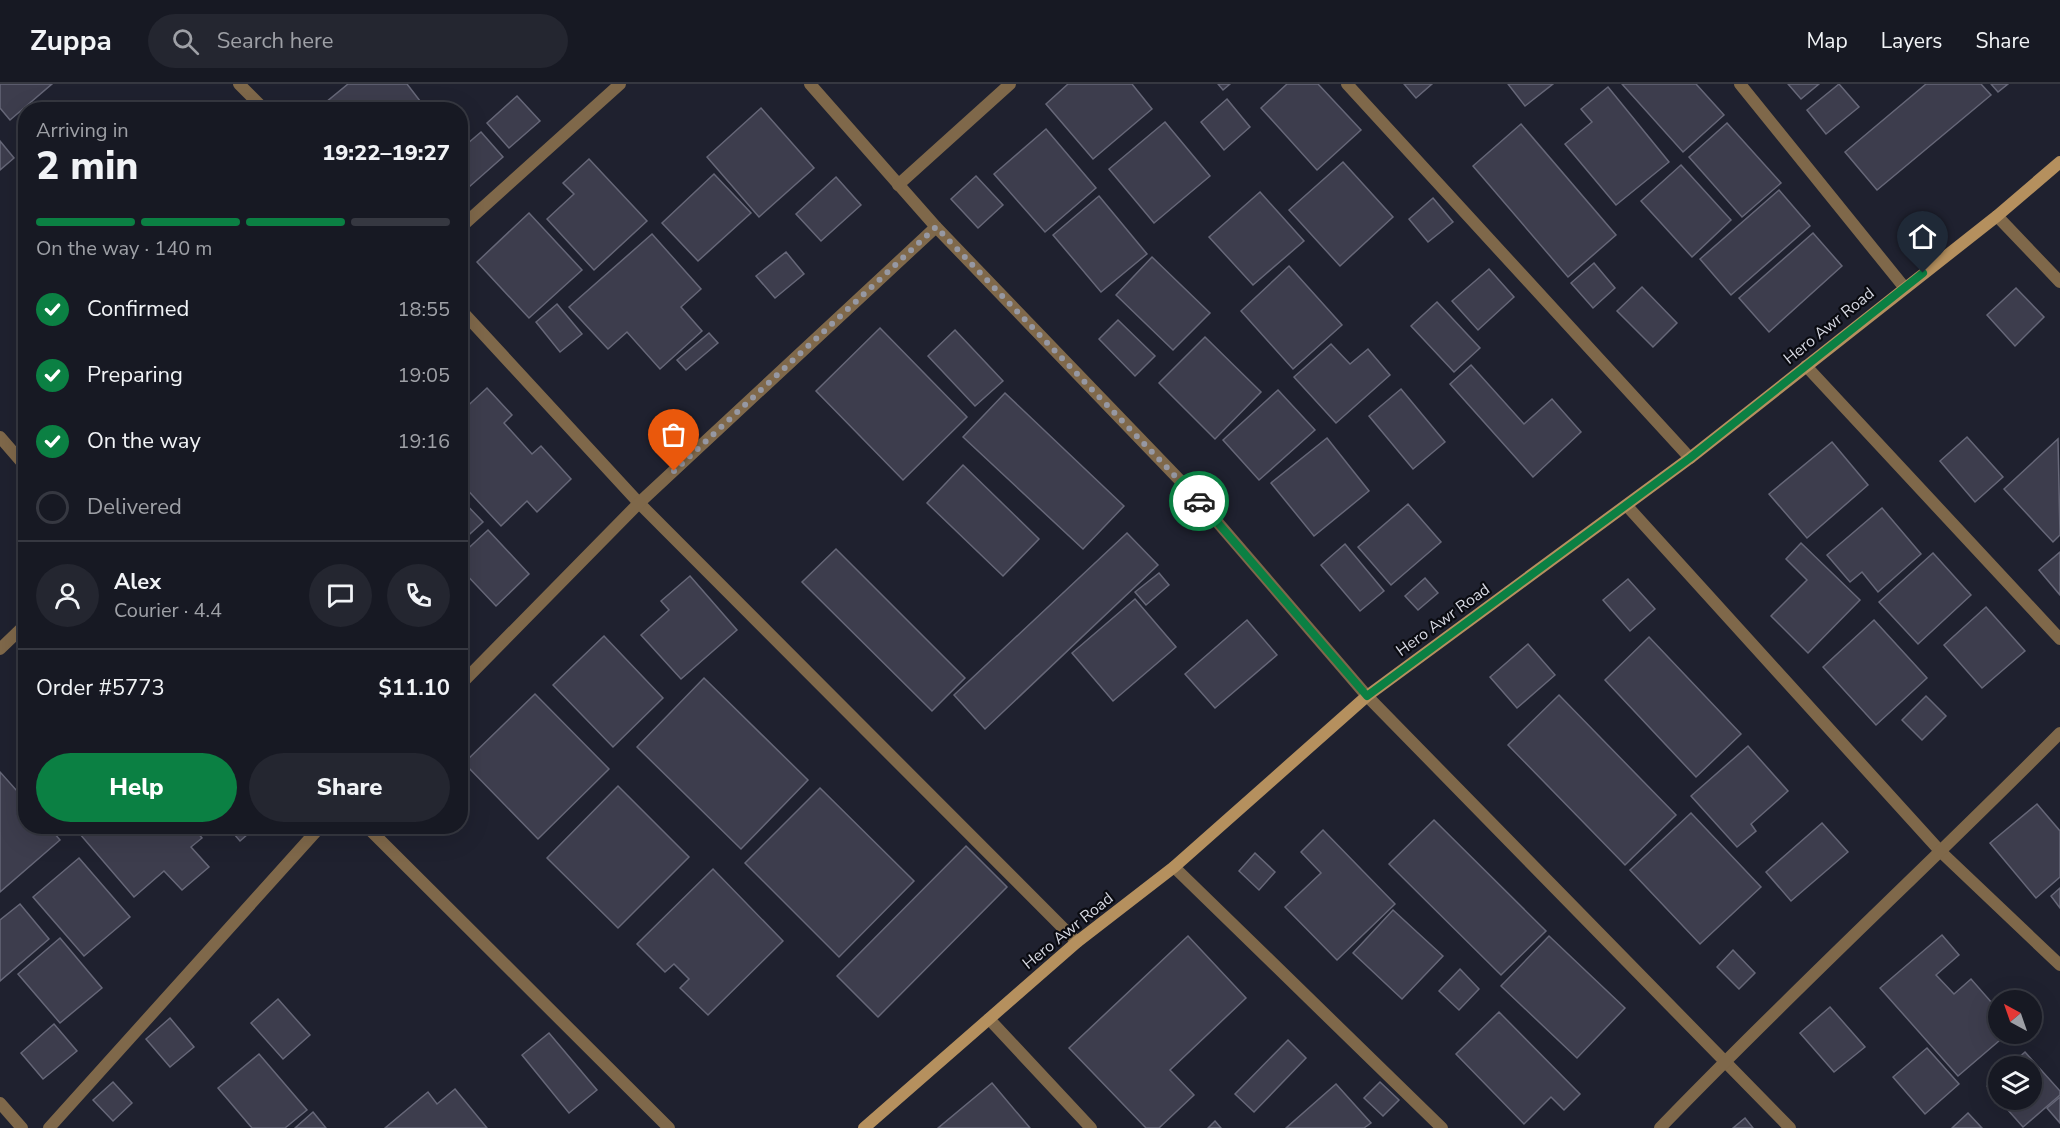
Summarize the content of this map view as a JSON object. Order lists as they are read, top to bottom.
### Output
{
  "streets": {
    "main road": ["Hero Awr Road"]
  },
  "north": "top left",
  "page": {
    "header": "Zuppa",
    "search": "Search here",
    "nav": ["Map", "Layers", "Share"],
    "heading": ["2 min", "Arriving in", "19:22–19:27"],
    "panel": [
      "Alex",
      "Courier · 4.4",
      "Order #5773",
      "$11.10"
    ],
    "bar": "On the way · 140 m",
    "list": [
      ["Confirmed", "18:55"],
      ["Preparing", "19:05"],
      ["On the way", "19:16"],
      "Delivered"
    ],
    "buttons": ["Help", "Share"]
  }
}
